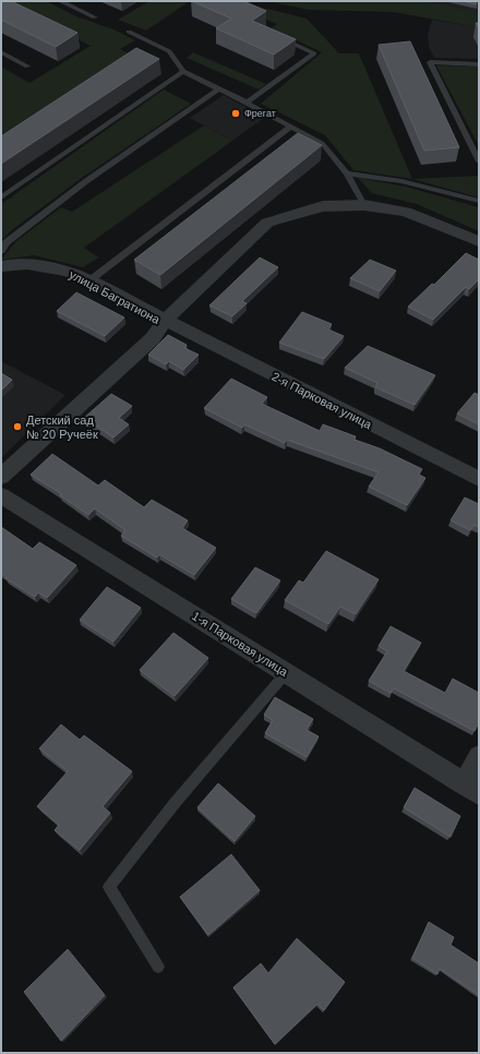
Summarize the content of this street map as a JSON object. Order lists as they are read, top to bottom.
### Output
{
  "streets": {
    "street": ["улица Багратиона", "2-я Парковая улица", "1-я Парковая улица"]
  },
  "crossings": [
    ["улица Багратиона", "2-я Парковая улица"]
  ],
  "places": ["Фрегат", "Детский сад № 20 Ручеёк"]
}
